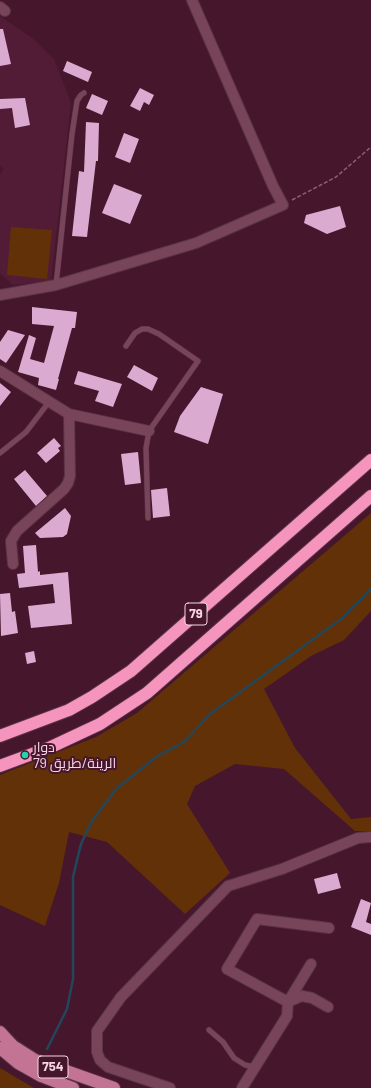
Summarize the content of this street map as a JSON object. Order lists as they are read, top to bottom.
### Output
{
  "streets": {
    "highway": ["79"],
    "main road": ["754"]
  },
  "places": ["دوار الرينة/طريق 79"]
}
